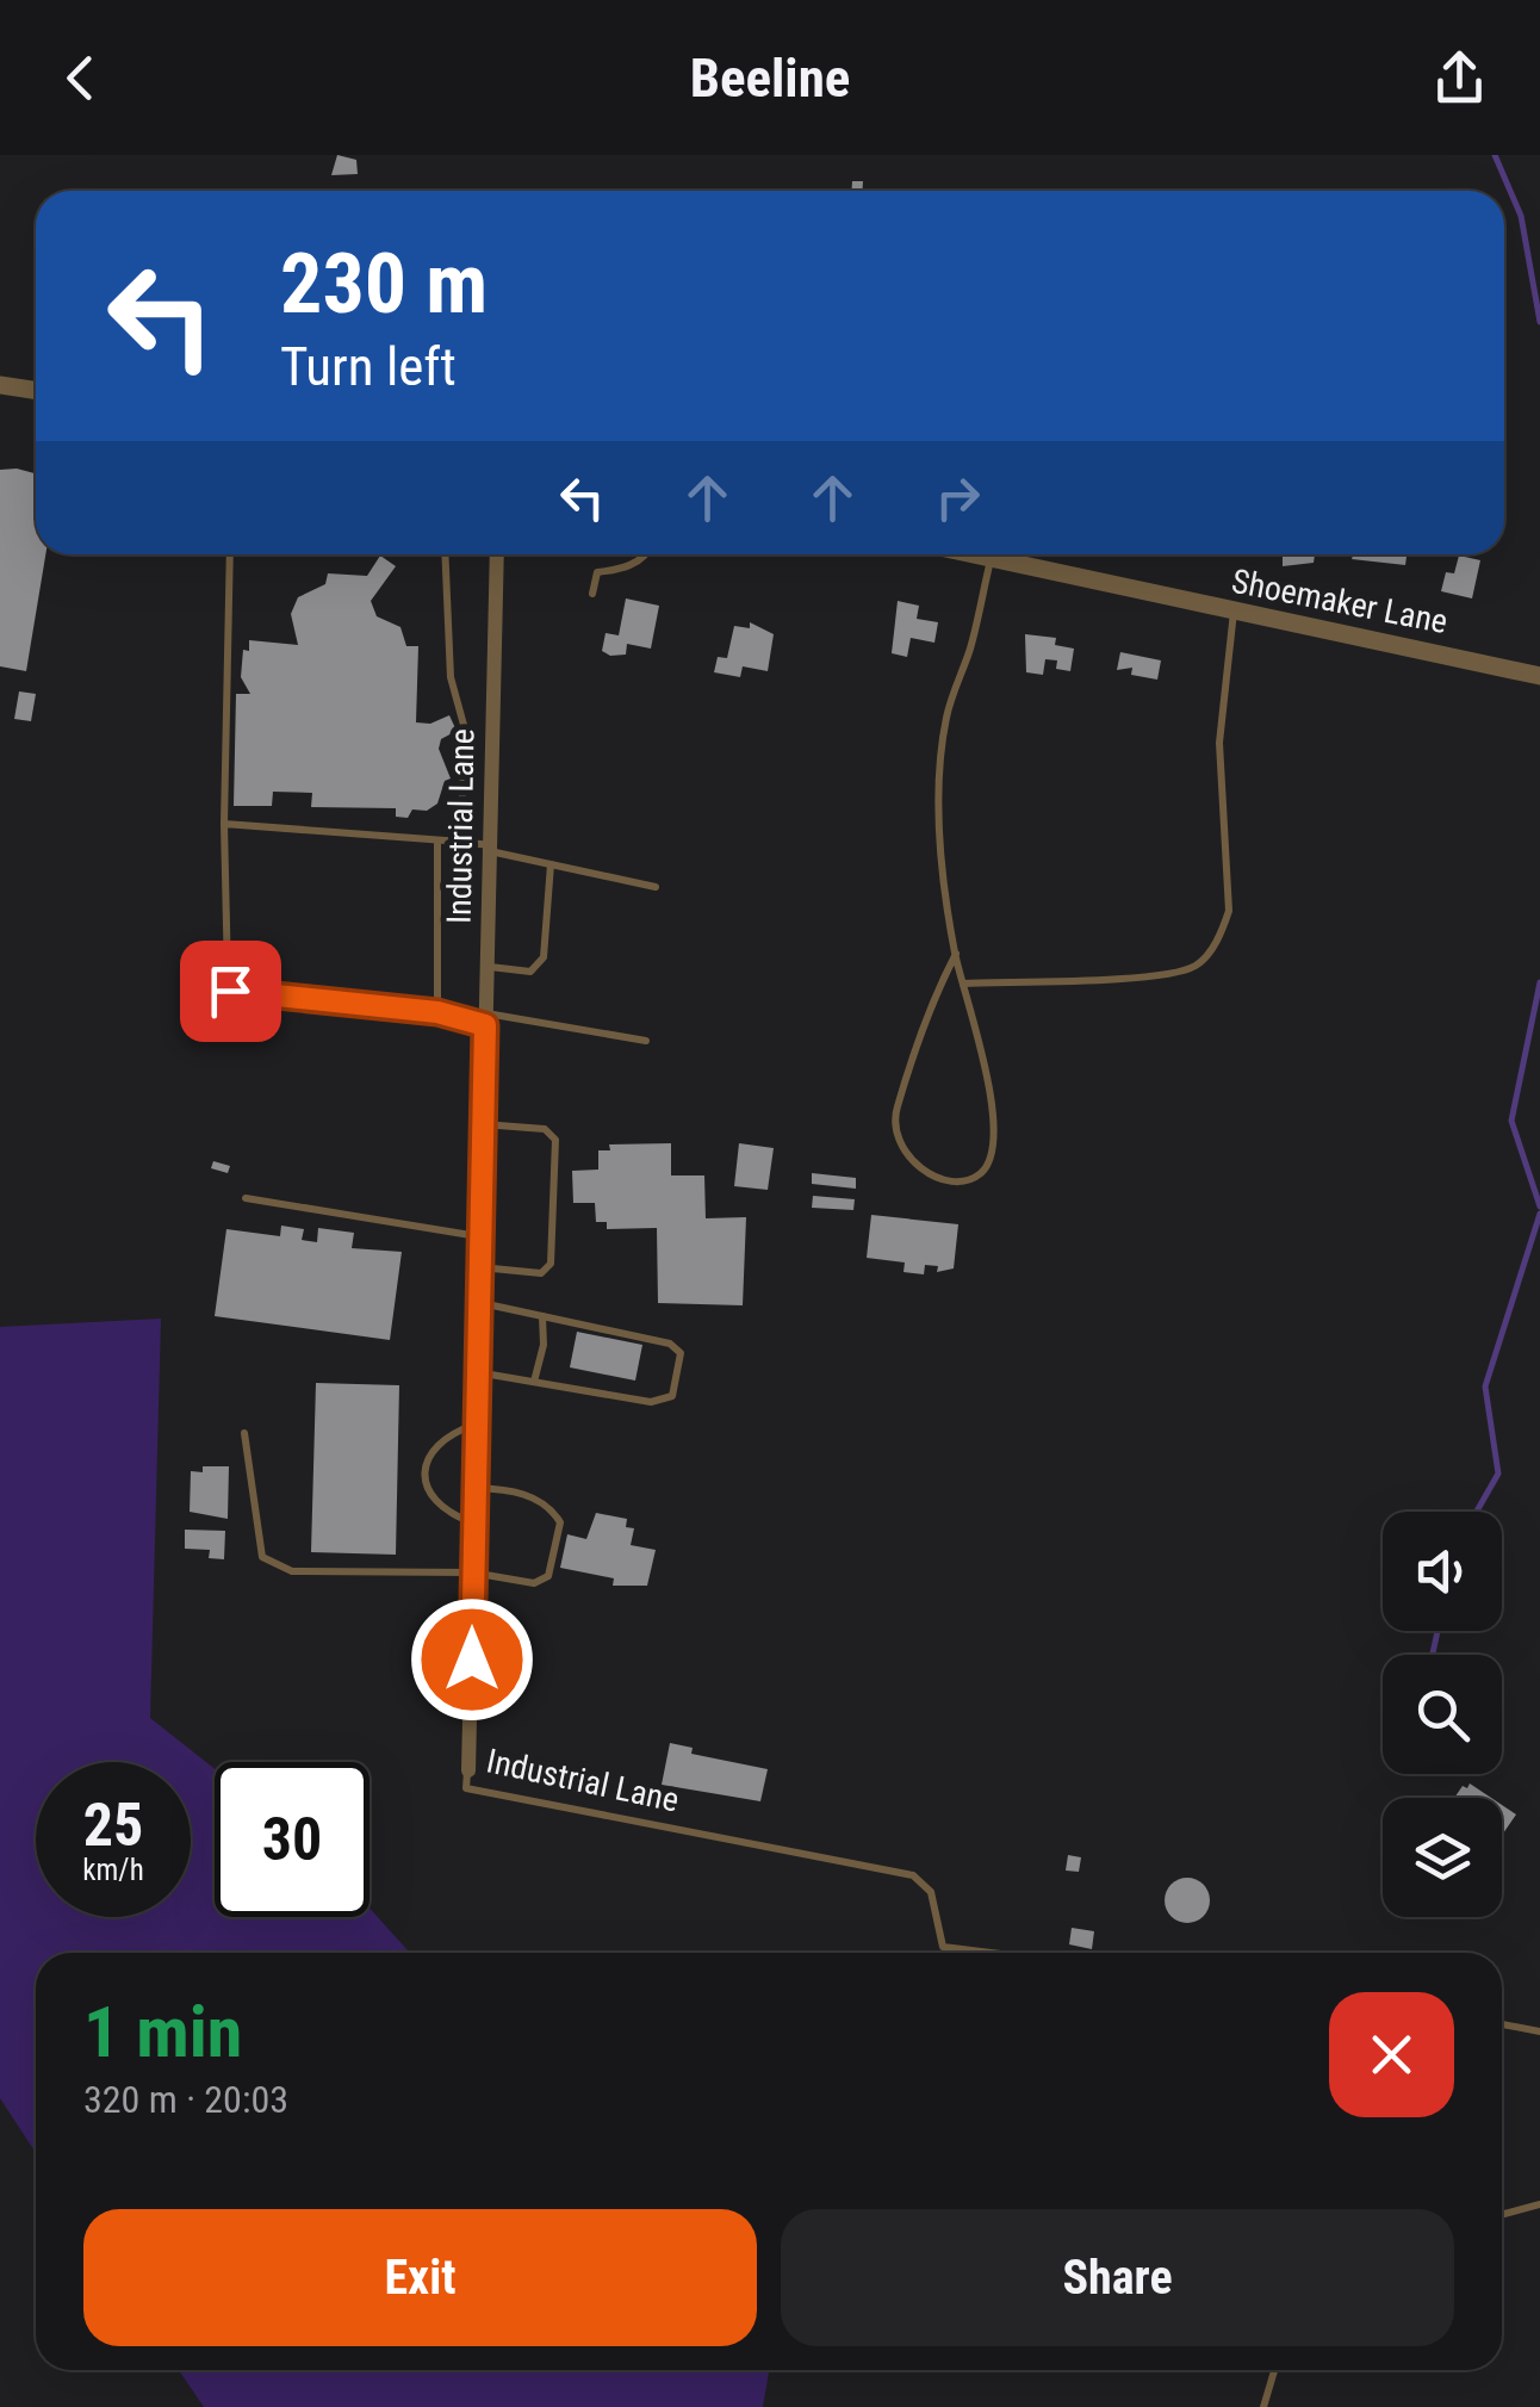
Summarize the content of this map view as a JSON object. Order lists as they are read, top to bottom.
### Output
{
  "streets": {
    "street": ["Shoemaker Lane", "Industrial Lane"]
  },
  "page": {
    "header": "Beeline",
    "turn": ["230 m", "Turn left"],
    "speed": "25 km/h",
    "limit": "30",
    "heading": ["1 min", "320 m · 20:03"],
    "buttons": ["Exit", "Share"]
  }
}
